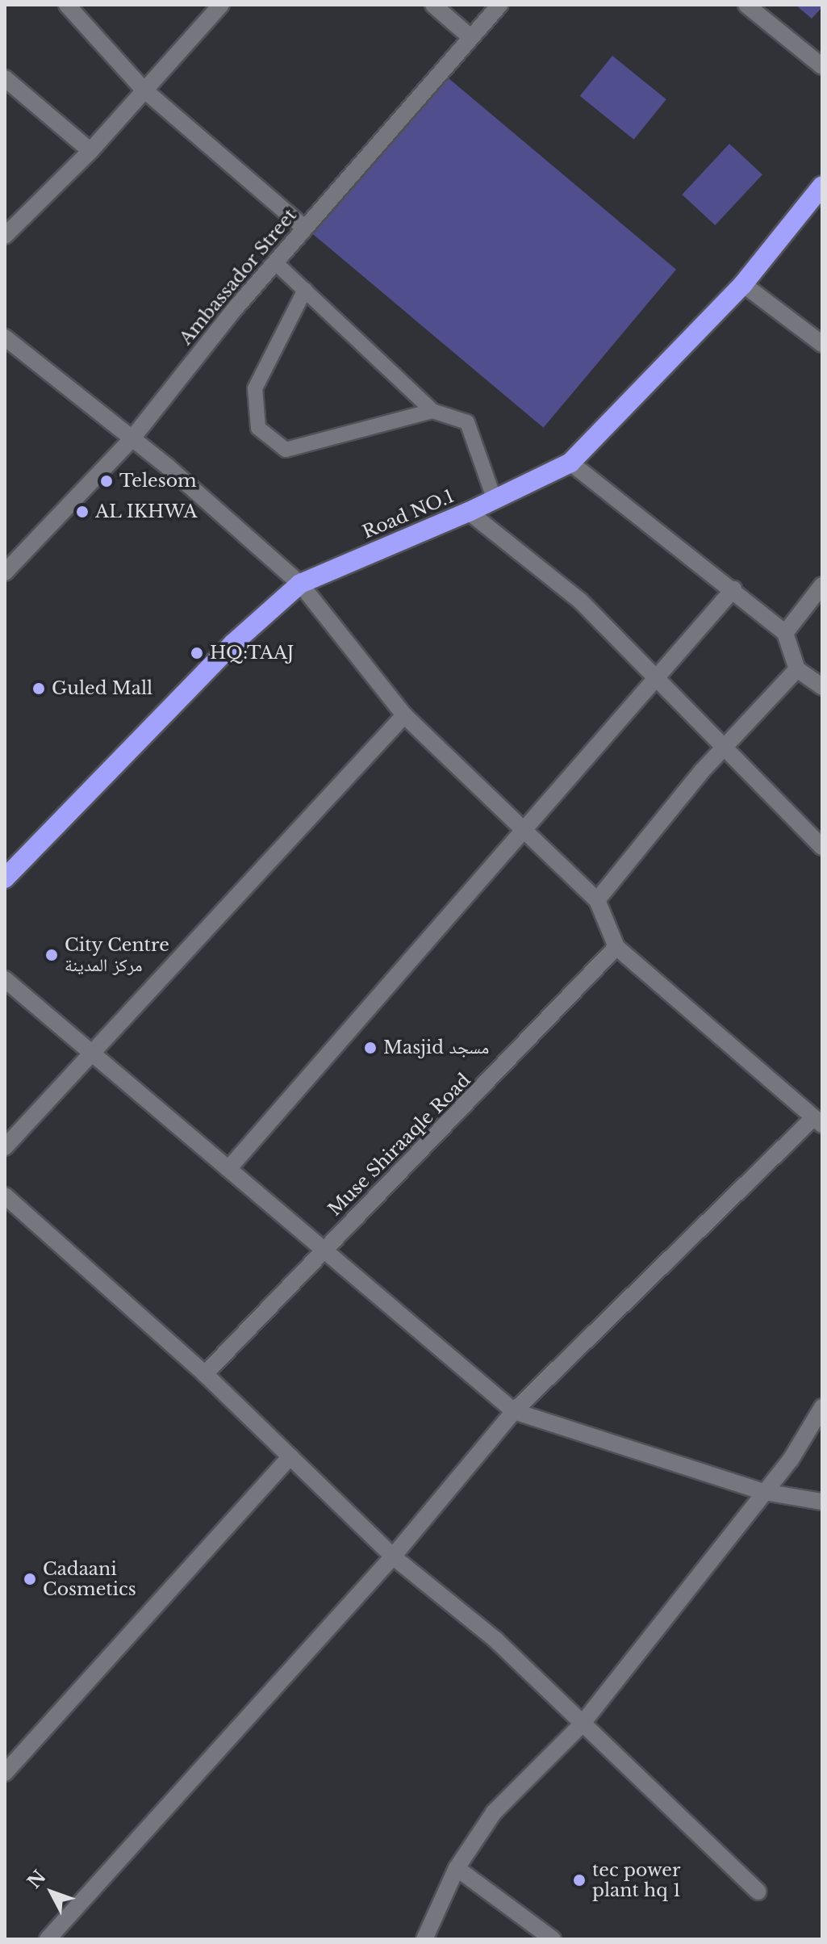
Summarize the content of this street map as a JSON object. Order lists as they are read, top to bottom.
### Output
{
  "streets": {
    "highway": ["Road NO.1"],
    "street": ["Ambassador Street", "Muse Shiraaqle Road"]
  },
  "places": [
    "Telesom",
    "AL IKHWA",
    "HQ:TAAJ",
    "Guled Mall",
    "City Centre مركز المدينة",
    "Masjid مسجد",
    "Cadaani Cosmetics",
    "tec power plant hq 1"
  ],
  "north": "top left"
}
